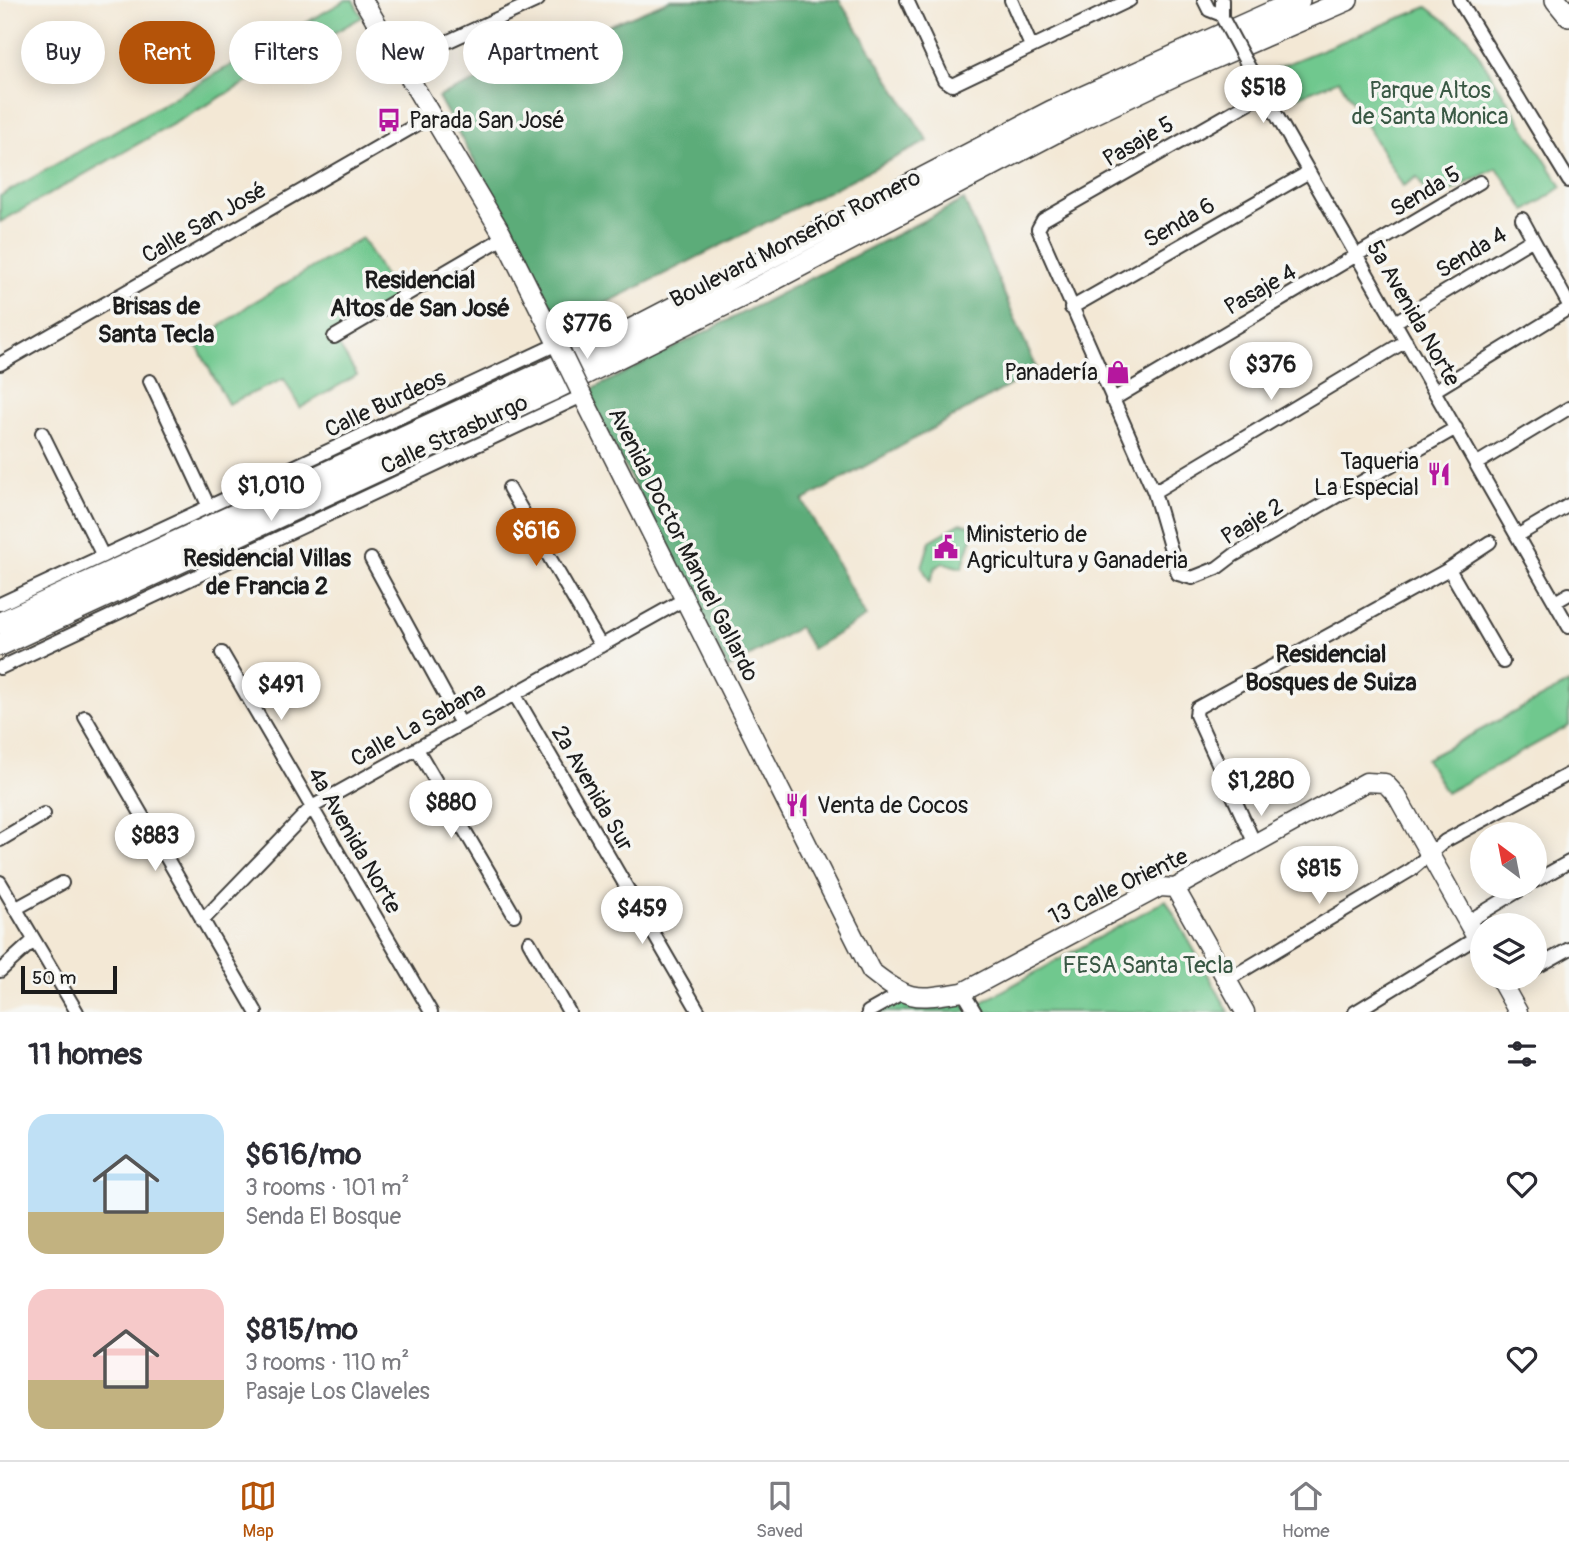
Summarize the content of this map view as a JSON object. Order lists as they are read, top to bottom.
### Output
{
  "streets": {
    "highway": ["Boulevard Monseñor Romero"],
    "street": [
      "Pasaje 5",
      "Senda 5",
      "Calle San José",
      "Senda 6",
      "Senda 4",
      "Pasaje 4",
      "5a Avenida Norte",
      "Calle Burdeos",
      "Calle Strasburgo",
      "Paaje 2",
      "Avenida Doctor Manuel Gallardo",
      "Calle La Sabana",
      "2a Avenida Sur",
      "4a Avenida Norte",
      "13 Calle Oriente"
    ]
  },
  "crossings": [
    ["Pasaje 5", "Senda 6"],
    ["Pasaje 5", "5a Avenida Norte"],
    ["Senda 5", "Pasaje 4"],
    ["Senda 5", "5a Avenida Norte"],
    ["Calle San José", "Avenida Doctor Manuel Gallardo"],
    ["Senda 6", "5a Avenida Norte"],
    ["Senda 4", "5a Avenida Norte"],
    ["Pasaje 4", "5a Avenida Norte"],
    ["5a Avenida Norte", "Paaje 2"],
    ["Calle Burdeos", "Avenida Doctor Manuel Gallardo"],
    ["Calle Strasburgo", "Avenida Doctor Manuel Gallardo"],
    ["Avenida Doctor Manuel Gallardo", "Calle La Sabana"],
    ["Calle La Sabana", "2a Avenida Sur"],
    ["Calle La Sabana", "4a Avenida Norte"]
  ],
  "districts": [
    "Residencial Altos de San José",
    "Brisas de Santa Tecla",
    "Residencial Villas de Francia 2",
    "Residencial Bosques de Suiza"
  ],
  "parks": ["Parque Altos de Santa Monica", "FESA Santa Tecla"],
  "places": {
    "bus stop": ["Parada San José"],
    "shop": ["Panadería"],
    "restaurant": ["Taqueria La Especial", "Venta de Cocos"],
    "public building": ["Ministerio de Agricultura y Ganaderia"]
  },
  "scale_bar": "50 m",
  "north": "top left",
  "page": {
    "chip": [
      "Buy",
      "Rent",
      "Filters",
      "New",
      "Apartment"
    ],
    "price": [
      "$518",
      "$776",
      "$376",
      "$1,010",
      "$616",
      "$491",
      "$1,280",
      "$880",
      "$883",
      "$815",
      "$459"
    ],
    "scale": "50 m",
    "heading": "11 homes",
    "list": [
      {
        "name": "$616/mo",
        "note": "3 rooms · 101 m² · Senda El Bosque"
      },
      {
        "name": "$815/mo",
        "note": "3 rooms · 110 m² · Pasaje Los Claveles"
      }
    ],
    "tabs": ["Map", "Saved", "Home"]
  }
}
